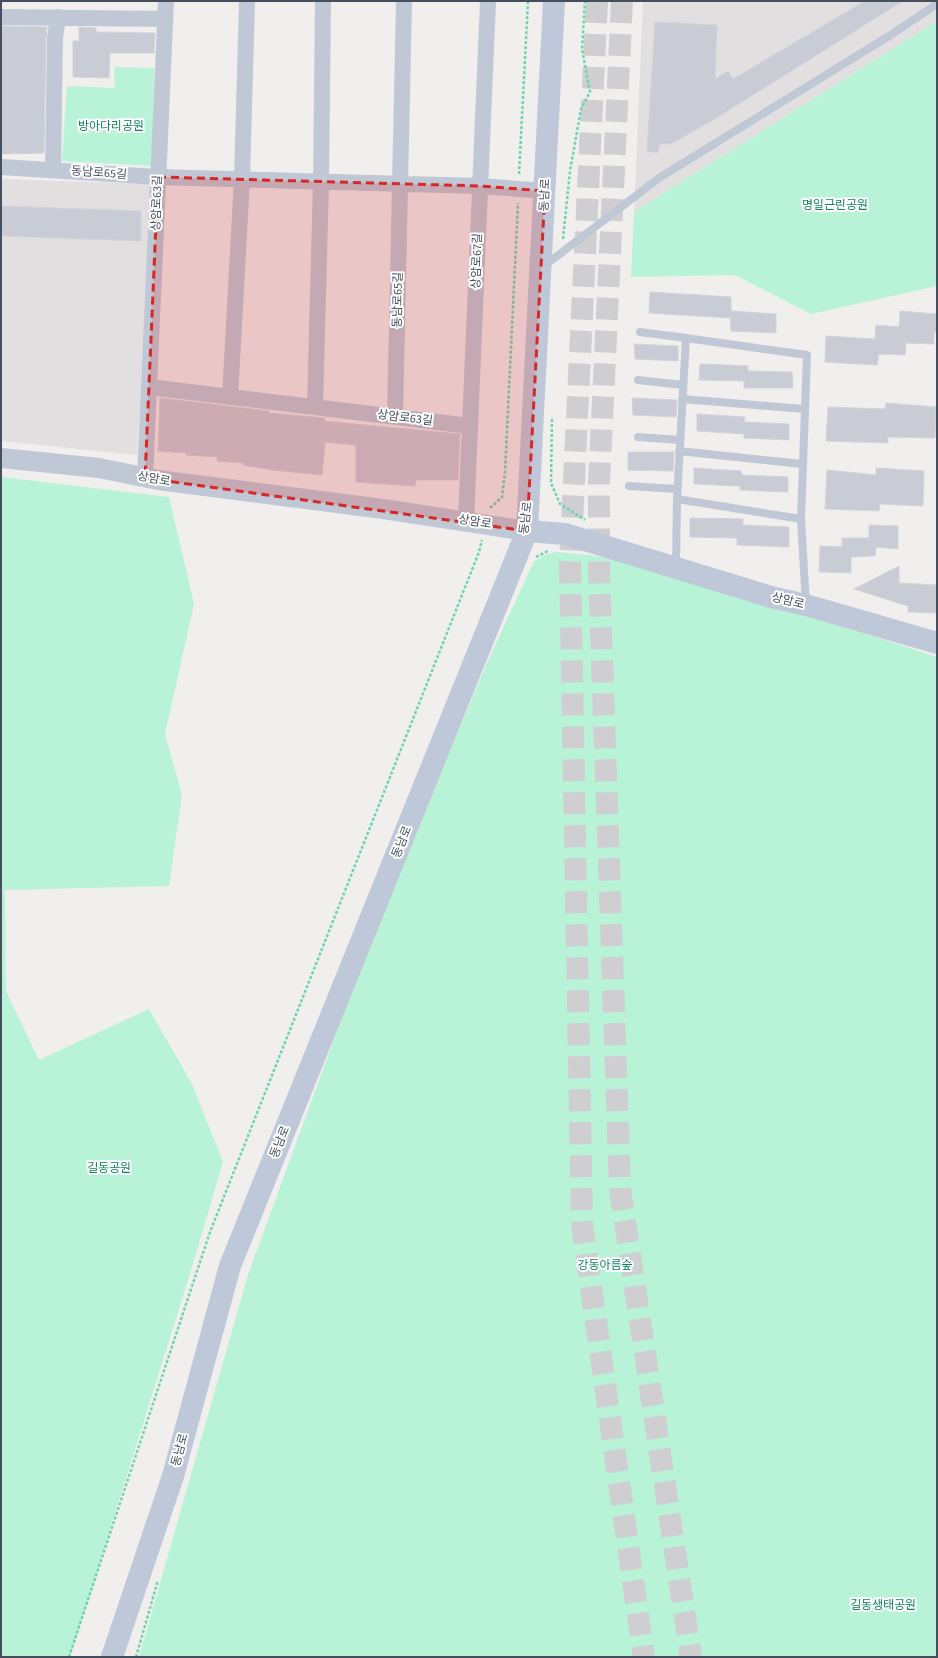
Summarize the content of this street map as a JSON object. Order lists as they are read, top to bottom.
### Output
{
  "streets": {
    "main road": ["동남로", "상암로"],
    "street": ["동남로65길", "상암로63길", "상암로67길"]
  },
  "crossings": [
    ["동남로65길", "동남로"],
    ["동남로65길", "상암로63길"],
    ["동남로65길", "상암로67길"],
    ["동남로", "상암로"],
    ["상암로63길", "상암로67길"],
    ["상암로63길", "상암로"],
    ["상암로67길", "상암로"]
  ],
  "parks": [
    "방아다리공원",
    "명일근린공원",
    "길동공원",
    "강동아름숲",
    "길동생태공원"
  ]
}
